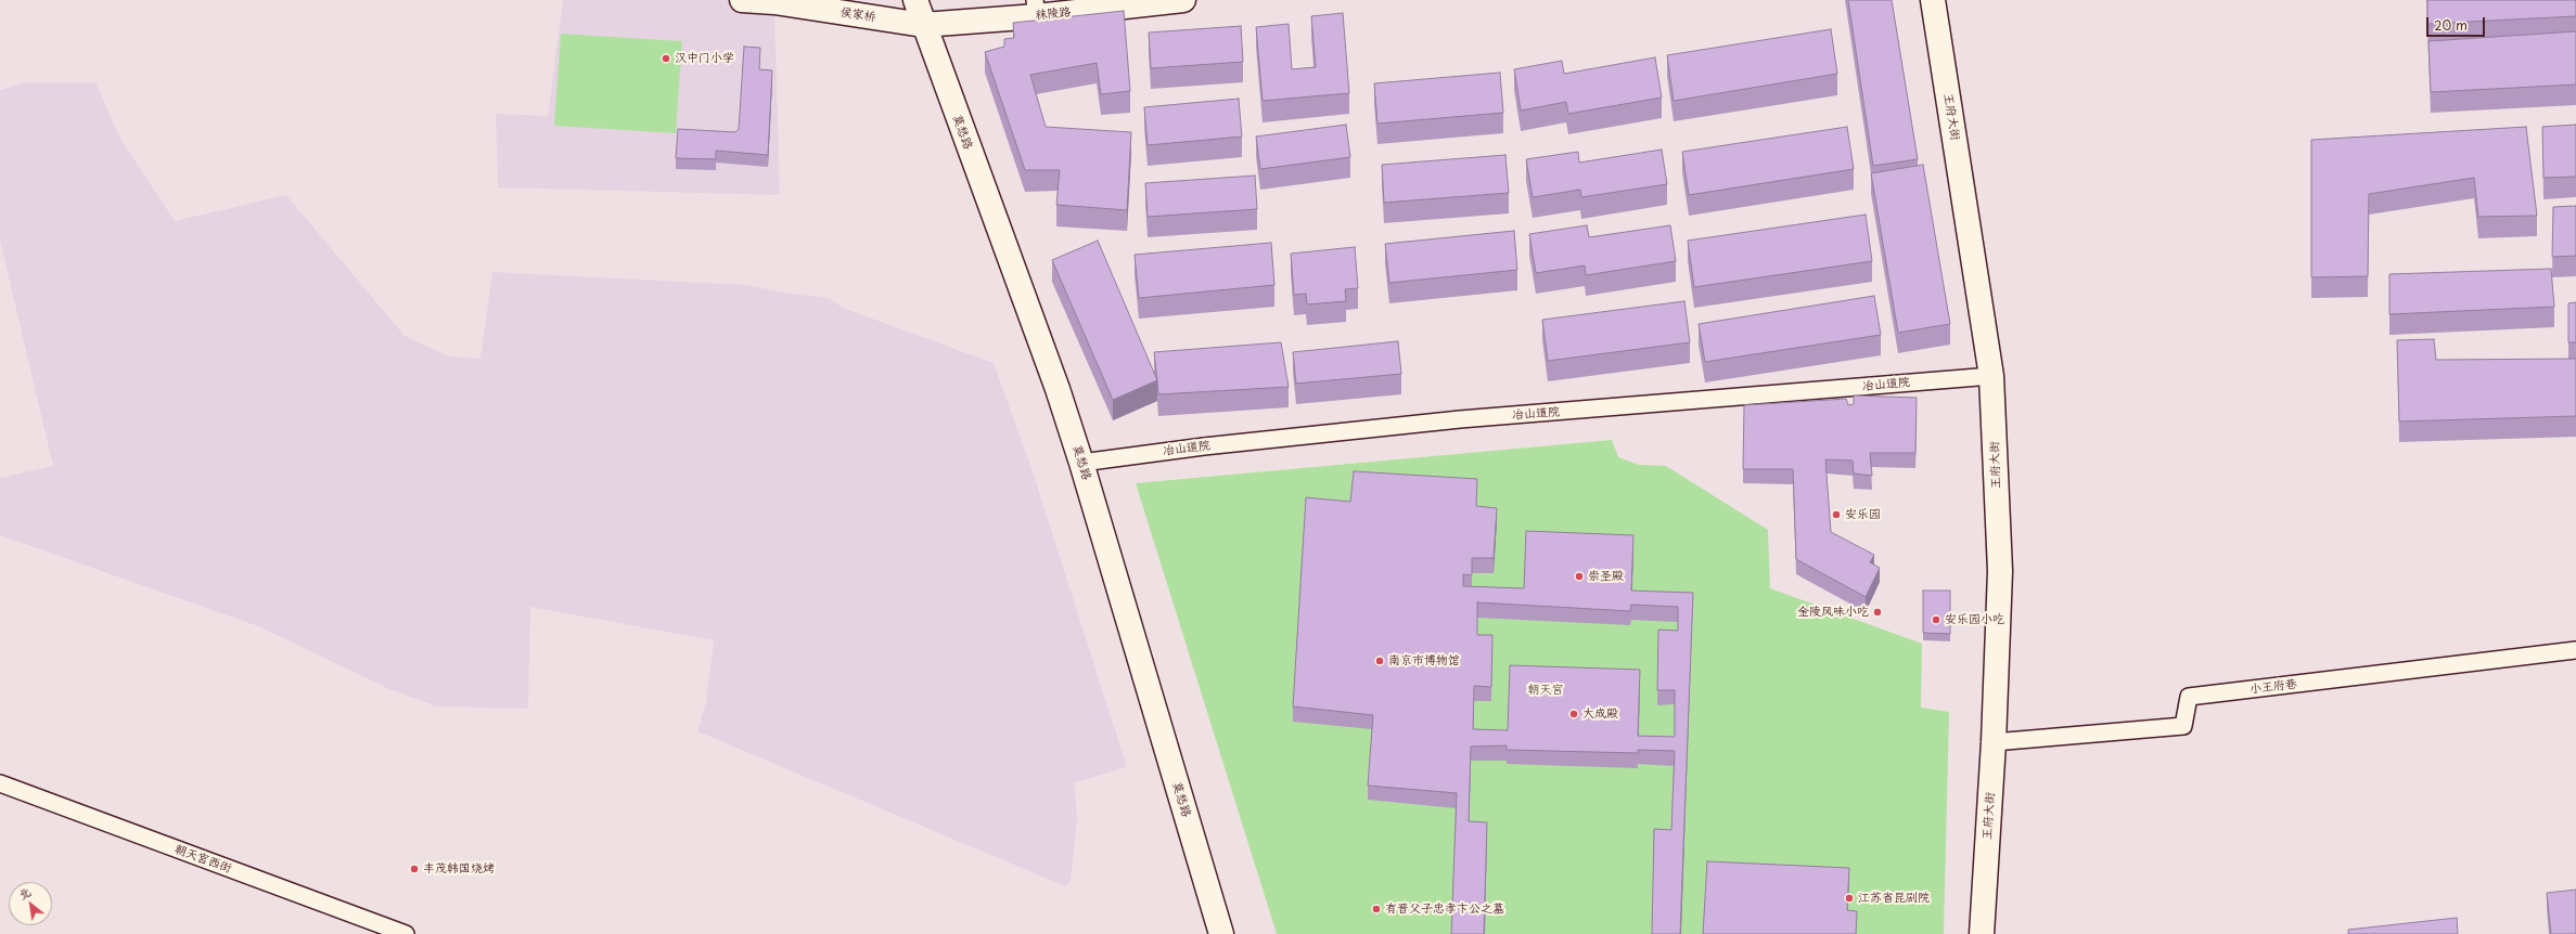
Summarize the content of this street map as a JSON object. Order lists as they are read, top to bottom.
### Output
{
  "streets": {
    "street": [
      "秣陵路",
      "侯家桥",
      "王府大街",
      "莫愁路",
      "冶山道院",
      "小王府巷",
      "朝天宫西街"
    ]
  },
  "crossings": [
    ["秣陵路", "侯家桥"],
    ["秣陵路", "莫愁路"],
    ["侯家桥", "莫愁路"],
    ["王府大街", "冶山道院"],
    ["王府大街", "小王府巷"],
    ["莫愁路", "冶山道院"]
  ],
  "parks": ["朝天宫"],
  "places": [
    "汉中门小学",
    "安乐园",
    "崇圣殿",
    "金陵风味小吃",
    "安乐园小吃",
    "南京市博物馆",
    "大成殿",
    "丰茂韩国烧烤",
    "江苏省昆剧院",
    "有晋父子忠孝卞公之墓"
  ],
  "scale_bar": "20 m",
  "north": "top left"
}
